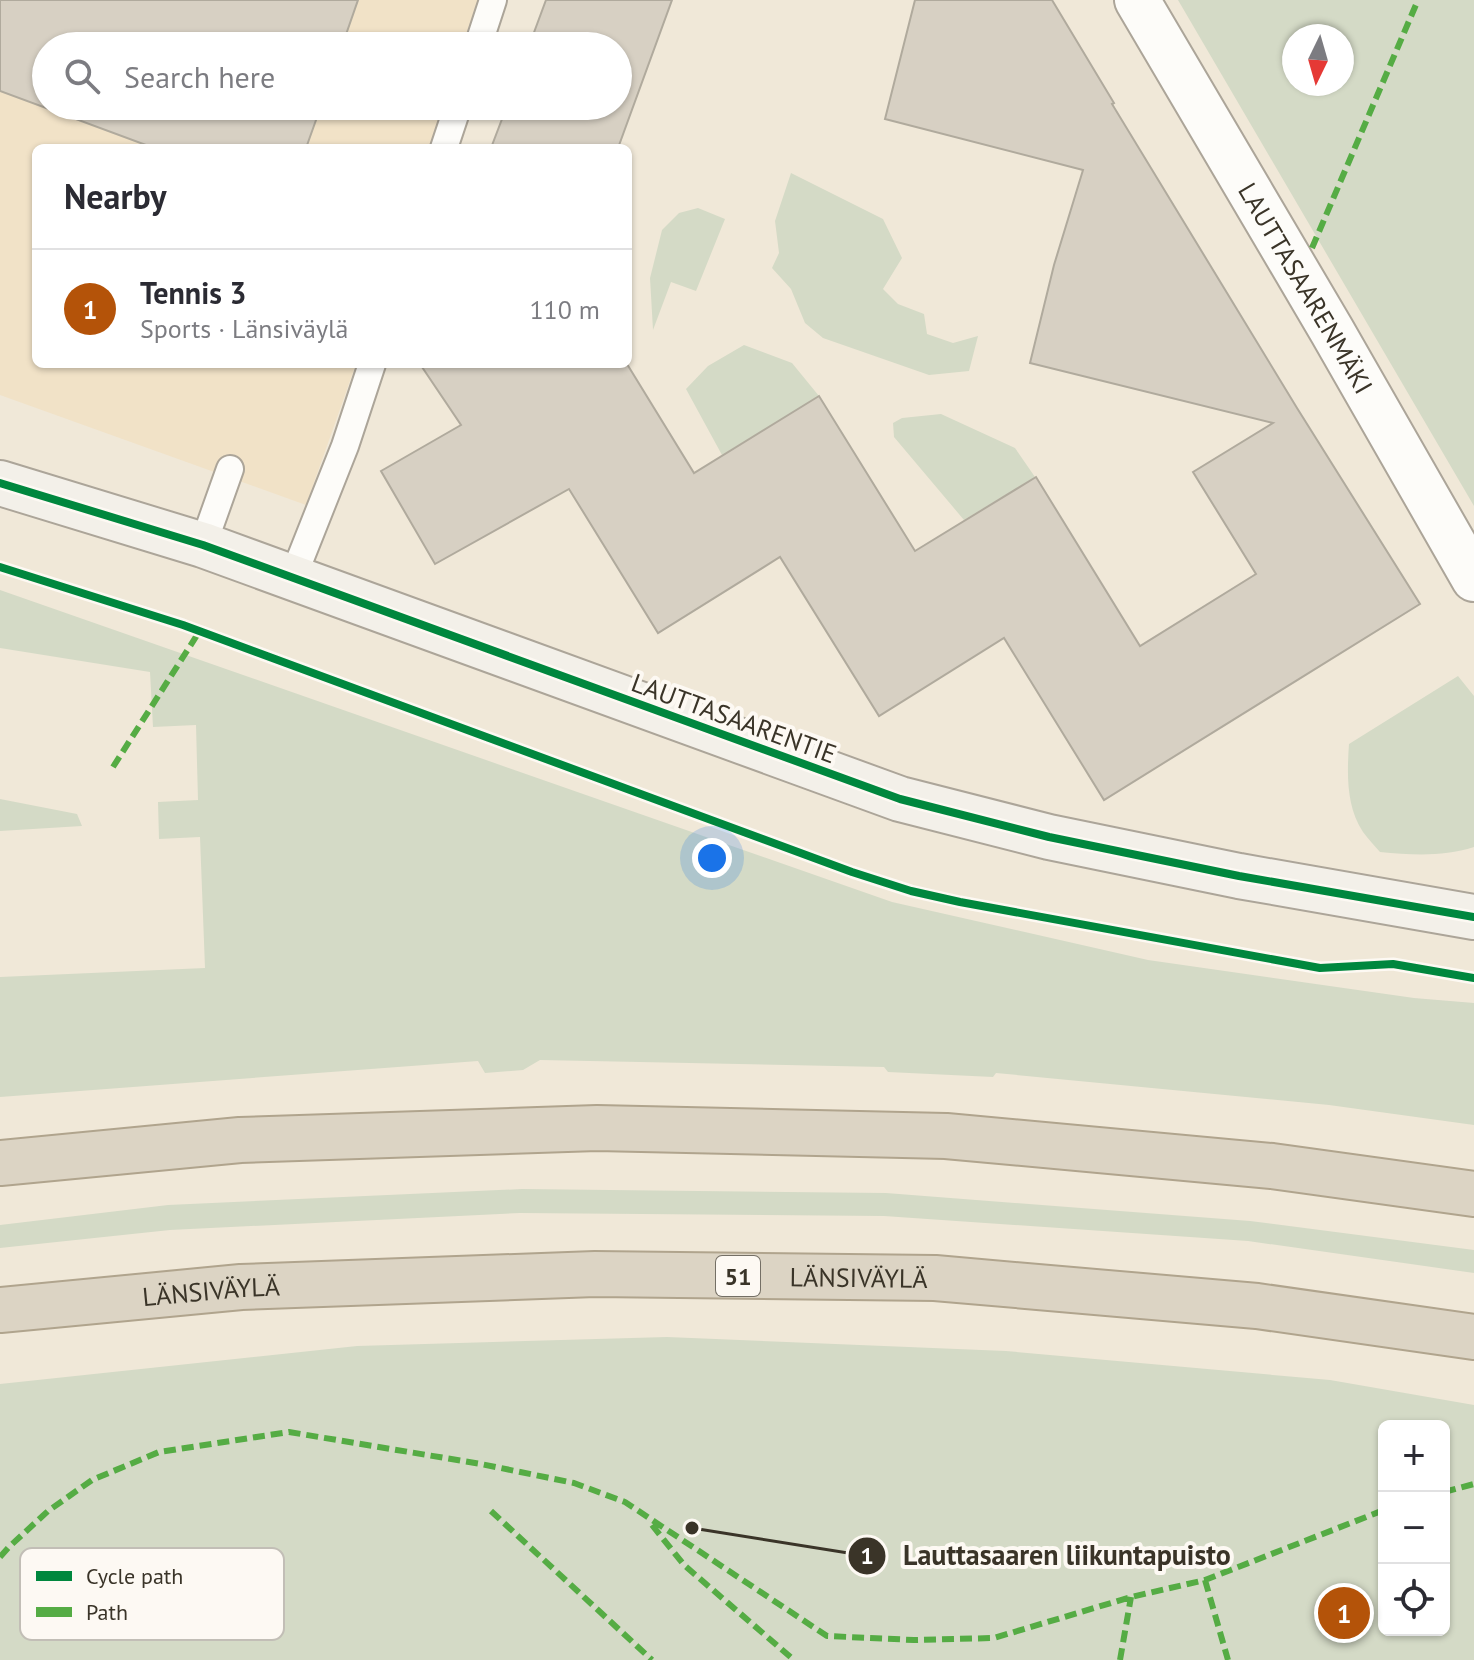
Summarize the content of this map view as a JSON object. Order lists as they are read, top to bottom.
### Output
{
  "streets": {
    "highway": ["51", "LÄNSIVÄYLÄ"],
    "main road": ["LAUTTASAARENTIE"],
    "street": ["LAUTTASAARENMÄKI"]
  },
  "places": ["Lauttasaaren liikuntapuisto"],
  "legend": ["Cycle path", "Path"],
  "north": "bottom",
  "page": {
    "search": "Search here",
    "heading": "Nearby",
    "list": [
      {
        "mark": "1",
        "name": "Tennis 3",
        "note": "Sports · Länsiväylä",
        "value": "110 m"
      }
    ],
    "map_buttons": ["+", "−"],
    "pins": "1"
  }
}
